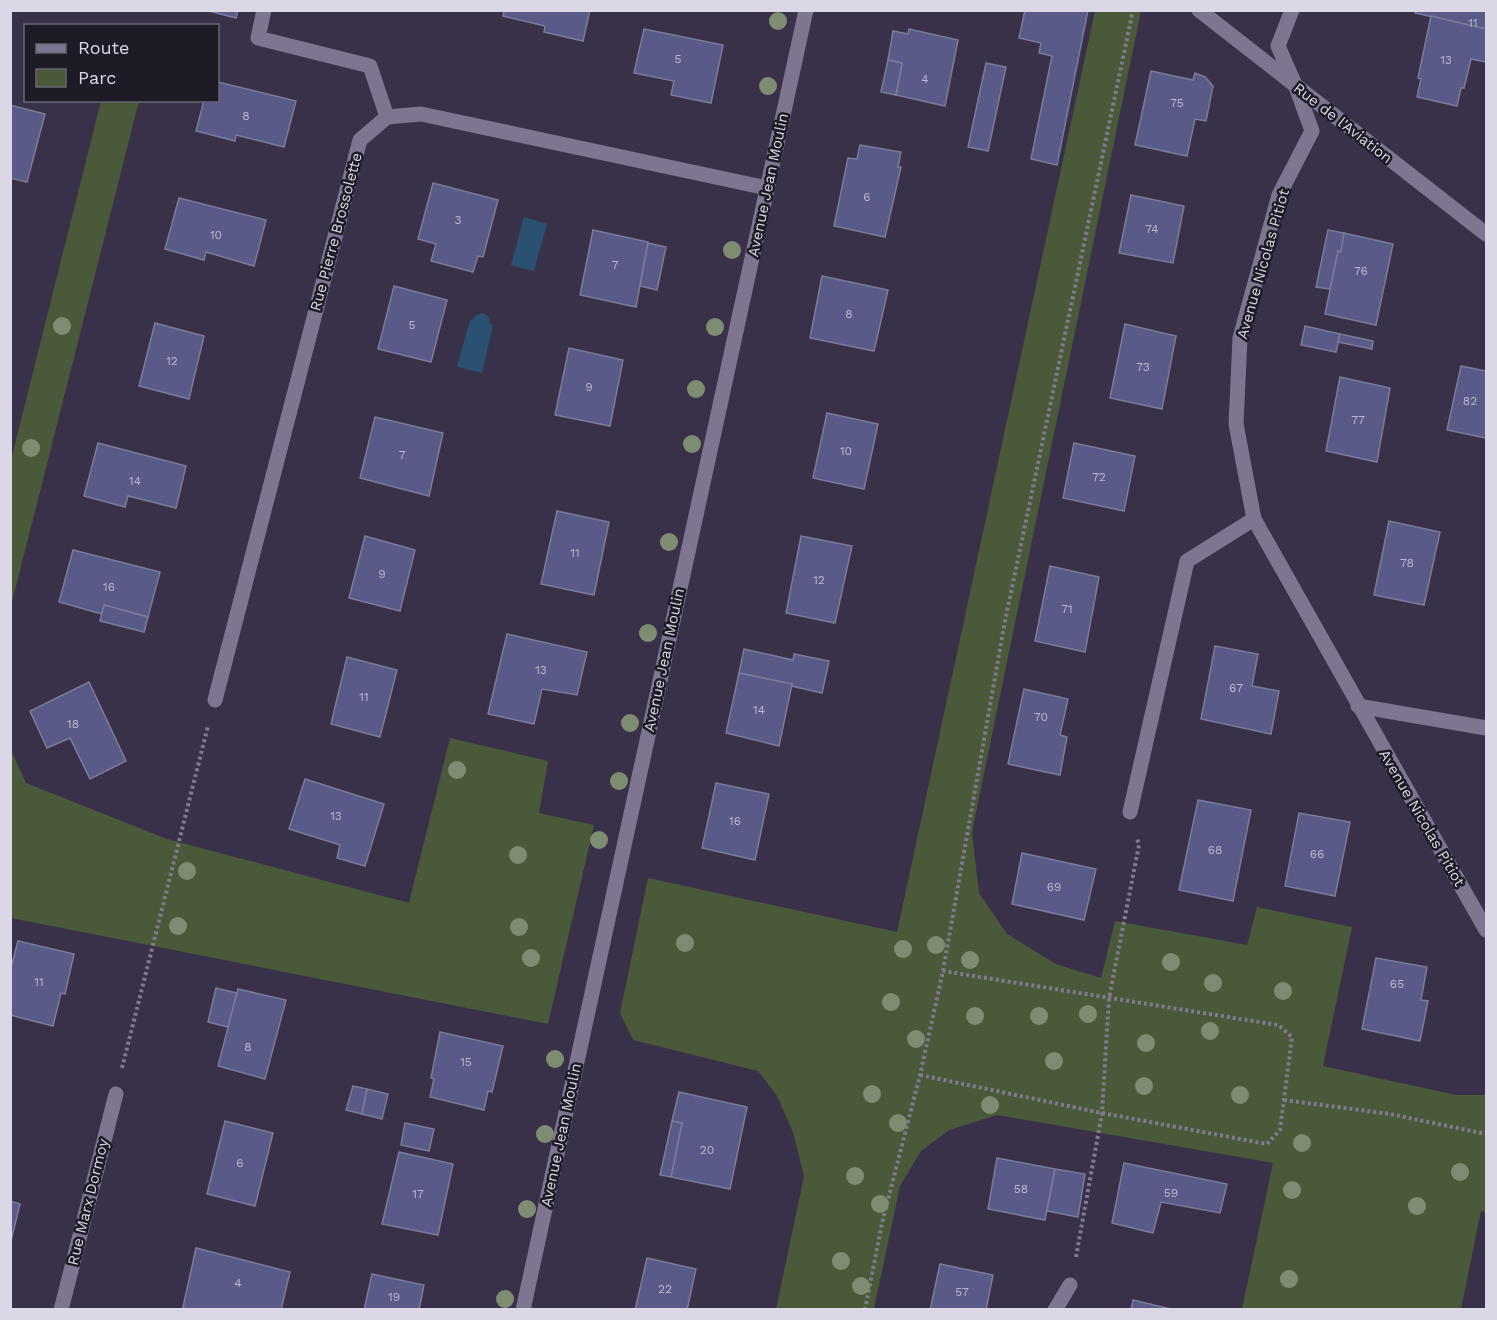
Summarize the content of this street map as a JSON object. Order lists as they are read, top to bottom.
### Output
{
  "streets": {
    "street": [
      "Rue de l'Aviation",
      "Avenue Jean Moulin",
      "Rue Pierre Brossolette",
      "Avenue Nicolas Pitiot",
      "Rue Marx Dormoy"
    ]
  },
  "crossings": [
    ["Rue de l'Aviation", "Avenue Nicolas Pitiot"]
  ],
  "house_numbers": [
    "11",
    "5",
    "13",
    "4",
    "75",
    "8",
    "6",
    "3",
    "74",
    "10",
    "7",
    "76",
    "8",
    "5",
    "12",
    "73",
    "9",
    "82",
    "77",
    "10",
    "7",
    "72",
    "14",
    "11",
    "78",
    "9",
    "12",
    "16",
    "71",
    "13",
    "67",
    "11",
    "14",
    "70",
    "18",
    "13",
    "16",
    "68",
    "66",
    "69",
    "11",
    "65",
    "8",
    "15",
    "20",
    "6",
    "58",
    "59",
    "17",
    "4",
    "22",
    "57",
    "19"
  ],
  "legend": ["Route", "Parc"]
}
